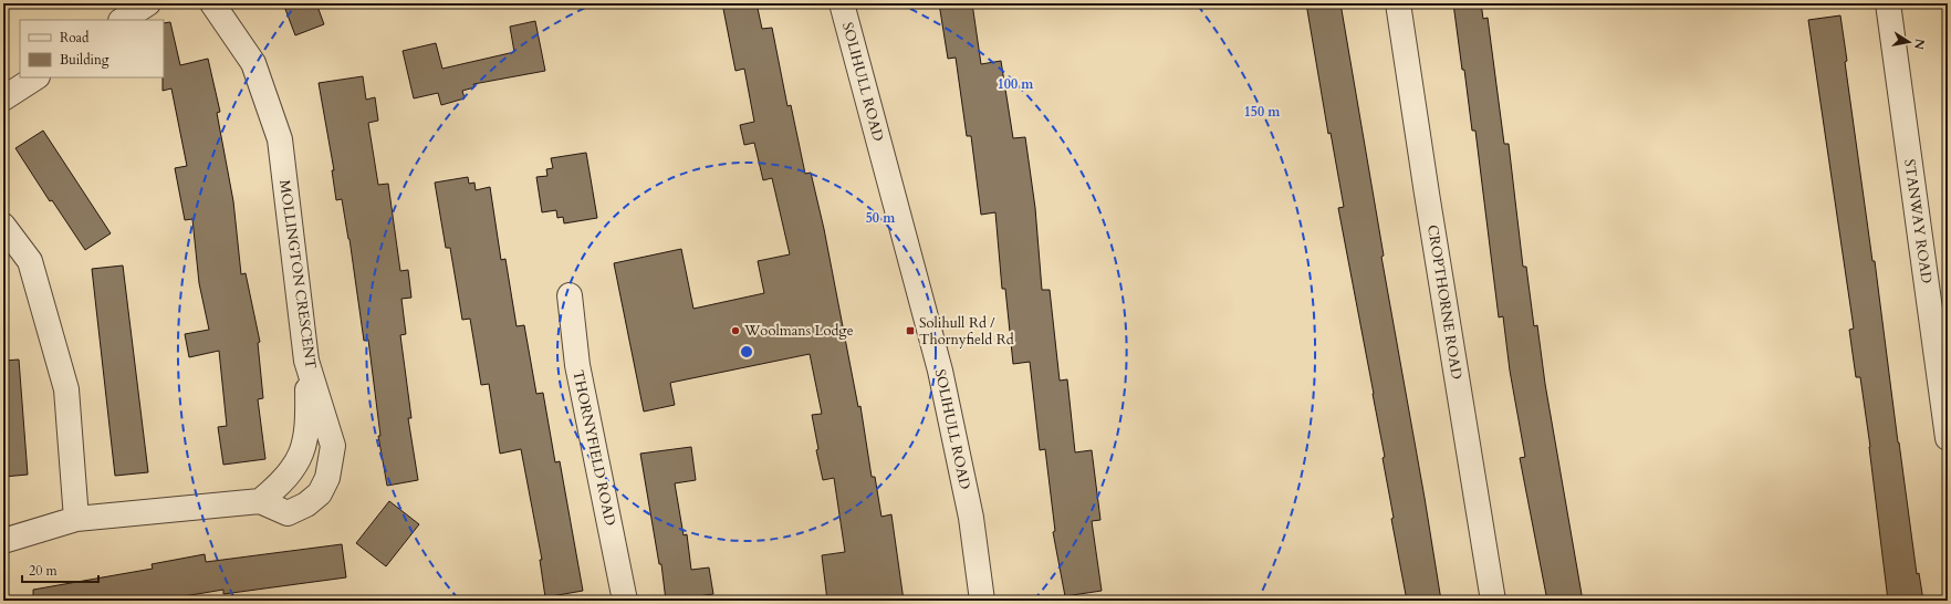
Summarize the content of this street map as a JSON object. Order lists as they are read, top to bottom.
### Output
{
  "streets": {
    "street": [
      "SOLIHULL ROAD",
      "STANWAY ROAD",
      "MOLLINGTON CRESCENT",
      "CROPTHORNE ROAD",
      "THORNYFIELD ROAD"
    ]
  },
  "places": {
    "other": ["Woolmans Lodge"],
    "transit": ["Solihull Rd / Thornyfield Rd"]
  },
  "legend": ["Road", "Building"],
  "scale_bar": "20 m",
  "north": "right",
  "rings": ["100 m", "150 m", "50 m"]
}
